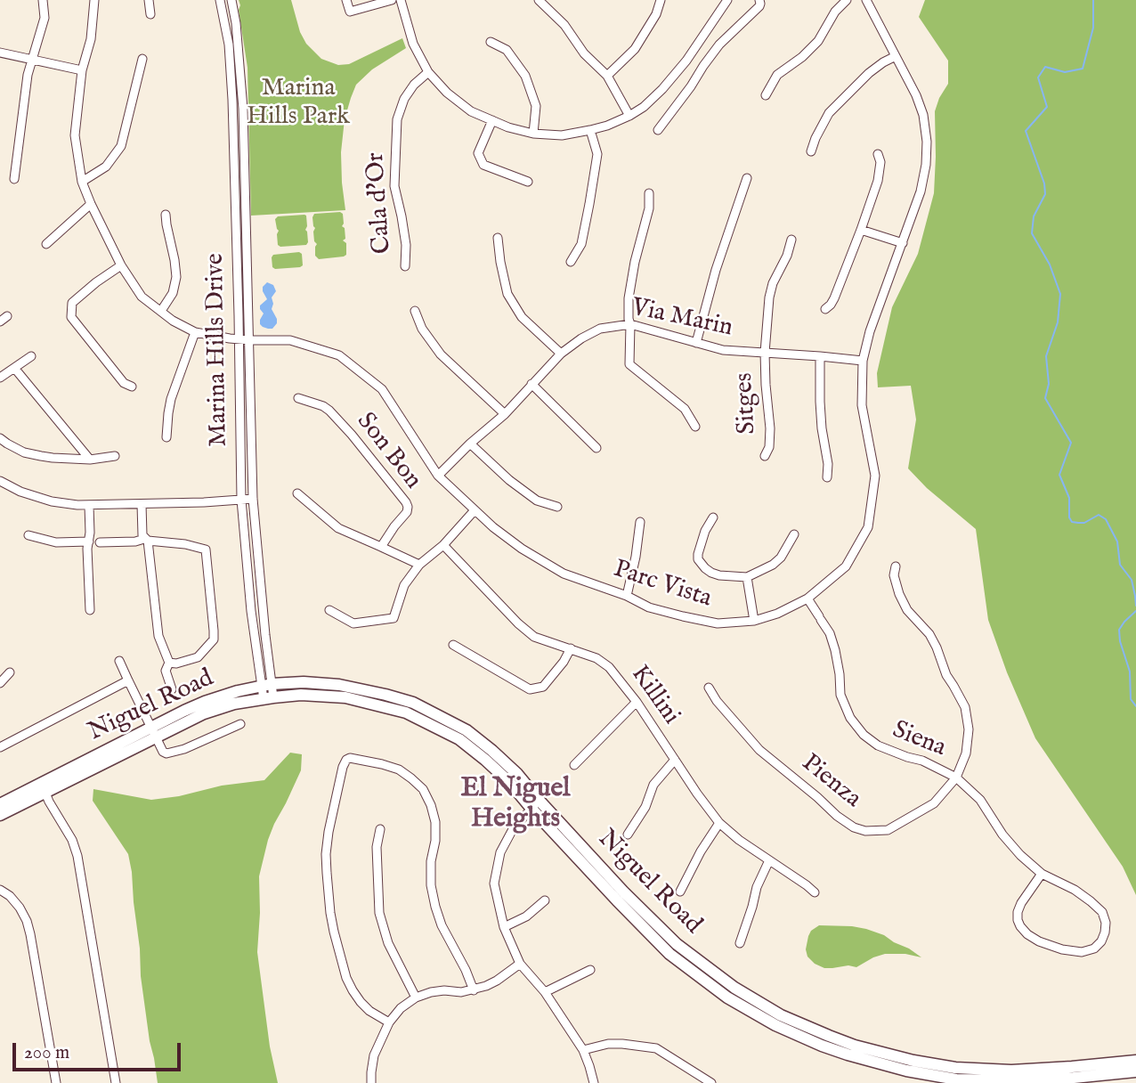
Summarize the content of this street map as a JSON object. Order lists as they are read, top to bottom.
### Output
{
  "streets": {
    "main road": ["Niguel Road"],
    "street": [
      "Cala d'Or",
      "Via Marin",
      "Marina Hills Drive",
      "Sitges",
      "Son Bon",
      "Parc Vista",
      "Killini",
      "Siena",
      "Pienza"
    ]
  },
  "crossings": [
    ["Via Marin", "Sitges"],
    ["Via Marin", "Parc Vista"],
    ["Marina Hills Drive", "Parc Vista"],
    ["Marina Hills Drive", "Niguel Road"],
    ["Parc Vista", "Siena"],
    ["Siena", "Pienza"]
  ],
  "districts": ["El Niguel Heights"],
  "parks": ["Marina Hills Park"],
  "scale_bar": "200 m"
}
